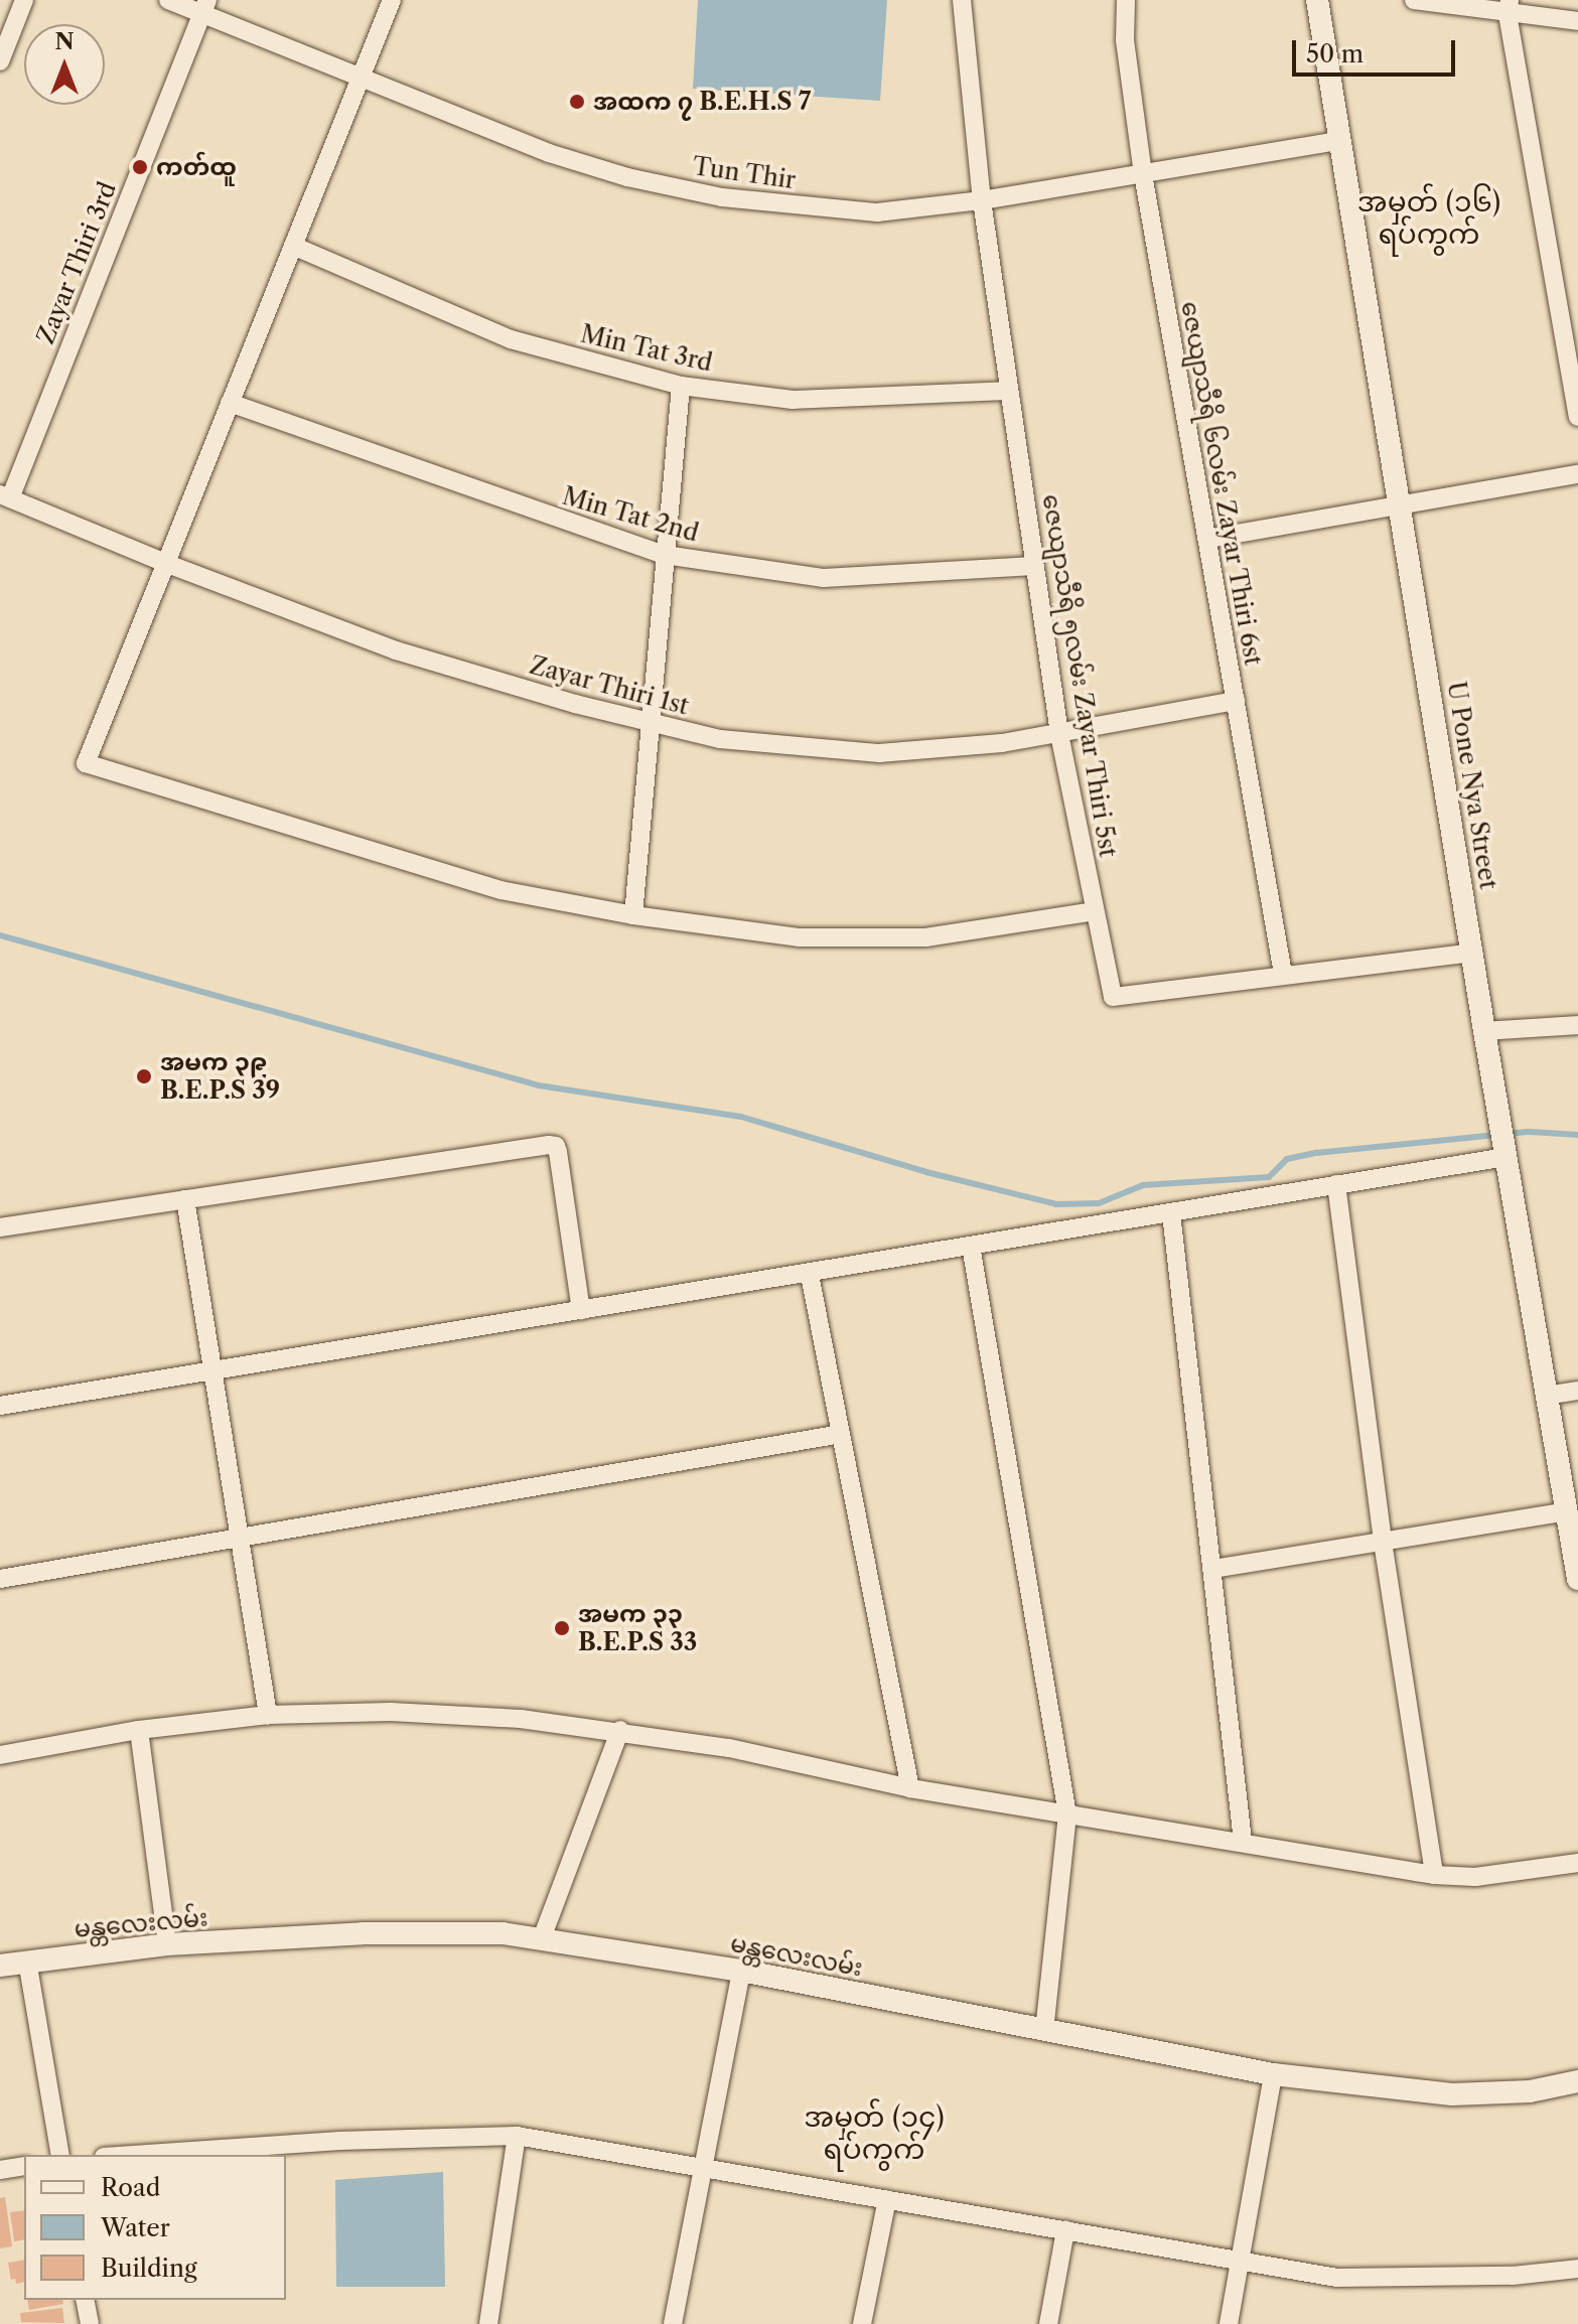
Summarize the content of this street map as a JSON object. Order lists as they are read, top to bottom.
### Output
{
  "streets": {
    "street": [
      "Tun Thir",
      "Zayar Thiri 3rd",
      "Min Tat 3rd",
      "ဇေယျာသီရိ ၆လမ်း Zayar Thiri 6st",
      "Min Tat 2nd",
      "ဇေယျာသီရိ ၅လမ်း Zayar Thiri 5st",
      "Zayar Thiri 1st",
      "U Pone Nya Street",
      "မန္တလေးလမ်း"
    ]
  },
  "crossings": [
    ["Tun Thir", "Zayar Thiri 3rd"],
    ["Tun Thir", "ဇေယျာသီရိ ၆လမ်း Zayar Thiri 6st"],
    ["Tun Thir", "ဇေယျာသီရိ ၅လမ်း Zayar Thiri 5st"],
    ["Tun Thir", "U Pone Nya Street"],
    ["Zayar Thiri 3rd", "Zayar Thiri 1st"],
    ["Min Tat 3rd", "ဇေယျာသီရိ ၅လမ်း Zayar Thiri 5st"],
    ["ဇေယျာသီရိ ၆လမ်း Zayar Thiri 6st", "ဇေယျာသီရိ ၅လမ်း Zayar Thiri 5st"],
    ["ဇေယျာသီရိ ၆လမ်း Zayar Thiri 6st", "Zayar Thiri 1st"],
    ["Min Tat 2nd", "ဇေယျာသီရိ ၅လမ်း Zayar Thiri 5st"],
    ["ဇေယျာသီရိ ၅လမ်း Zayar Thiri 5st", "Zayar Thiri 1st"],
    ["ဇေယျာသီရိ ၅လမ်း Zayar Thiri 5st", "U Pone Nya Street"]
  ],
  "districts": ["အမှတ် (၁၆) ရပ်ကွက်", "အမှတ် (၁၄) ရပ်ကွက်"],
  "places": [
    "အထက ၇ B.E.H.S 7",
    "ကတ်ထူ",
    "အမက ၃၉ B.E.P.S 39",
    "အမက ၃၃ B.E.P.S 33"
  ],
  "legend": ["Road", "Water", "Building"],
  "scale_bar": "50 m",
  "north": "top"
}
